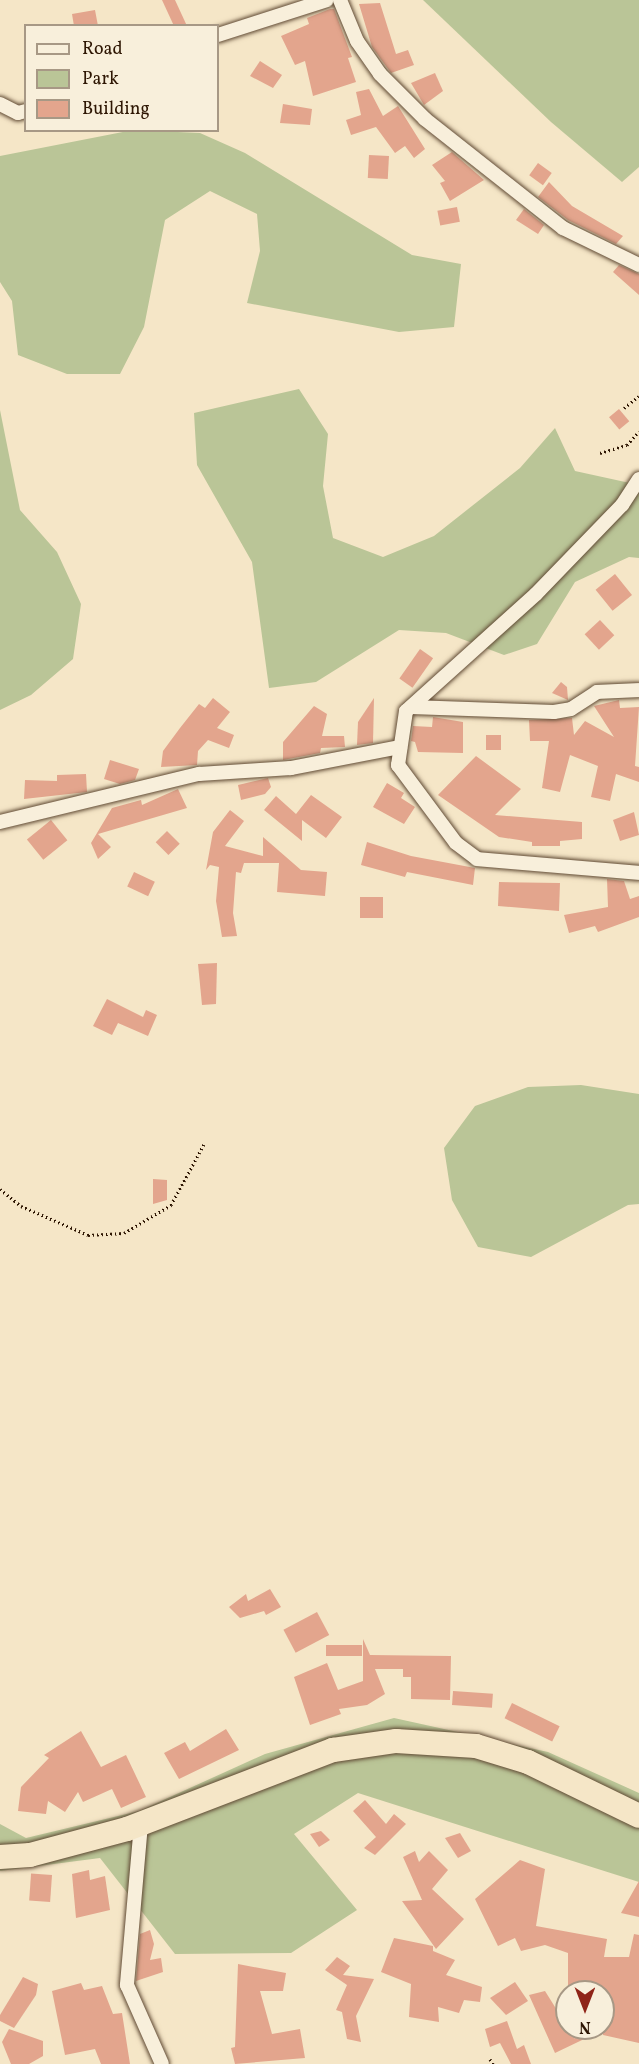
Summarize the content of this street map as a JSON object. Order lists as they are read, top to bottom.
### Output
{
  "legend": ["Road", "Park", "Building"],
  "north": "bottom"
}
